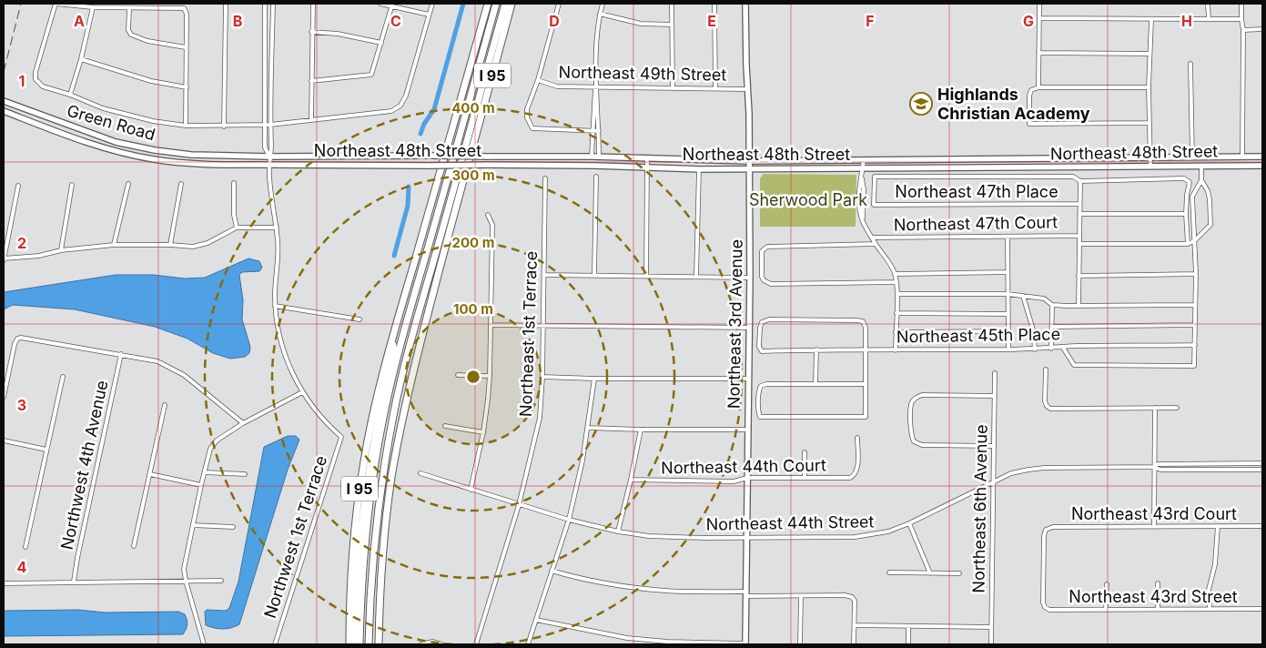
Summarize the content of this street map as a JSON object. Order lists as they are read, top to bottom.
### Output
{
  "streets": {
    "highway": ["I 95"],
    "main road": ["Green Road", "Northeast 48th Street", "Northeast 3rd Avenue"],
    "street": [
      "Northeast 49th Street",
      "Northeast 47th Place",
      "Northeast 47th Court",
      "Northeast 1st Terrace",
      "Northeast 45th Place",
      "Northwest 4th Avenue",
      "Northeast 44th Court",
      "Northeast 6th Avenue",
      "Northeast 43rd Court",
      "Northeast 44th Street",
      "Northwest 1st Terrace",
      "Northeast 43rd Street"
    ]
  },
  "crossings": [
    ["Northeast 49th Street", "Northeast 3rd Avenue"],
    ["Green Road", "Northeast 48th Street"],
    ["Northeast 48th Street", "Northeast 3rd Avenue"],
    ["Northeast 3rd Avenue", "Northeast 44th Court"],
    ["Northeast 3rd Avenue", "Northeast 44th Street"],
    ["Northeast 1st Terrace", "Northeast 44th Street"],
    ["Northeast 6th Avenue", "Northeast 44th Street"],
    ["Northeast 43rd Court", "Northeast 43rd Street"]
  ],
  "parks": ["Sherwood Park"],
  "places": {
    "school or university": ["Highlands Christian Academy"]
  },
  "grid": {
    "columns": [
      "A",
      "B",
      "C",
      "D",
      "E",
      "F",
      "G",
      "H"
    ],
    "rows": [
      "1",
      "2",
      "3",
      "4"
    ]
  },
  "rings": [
    "400 m",
    "300 m",
    "200 m",
    "100 m"
  ]
}
